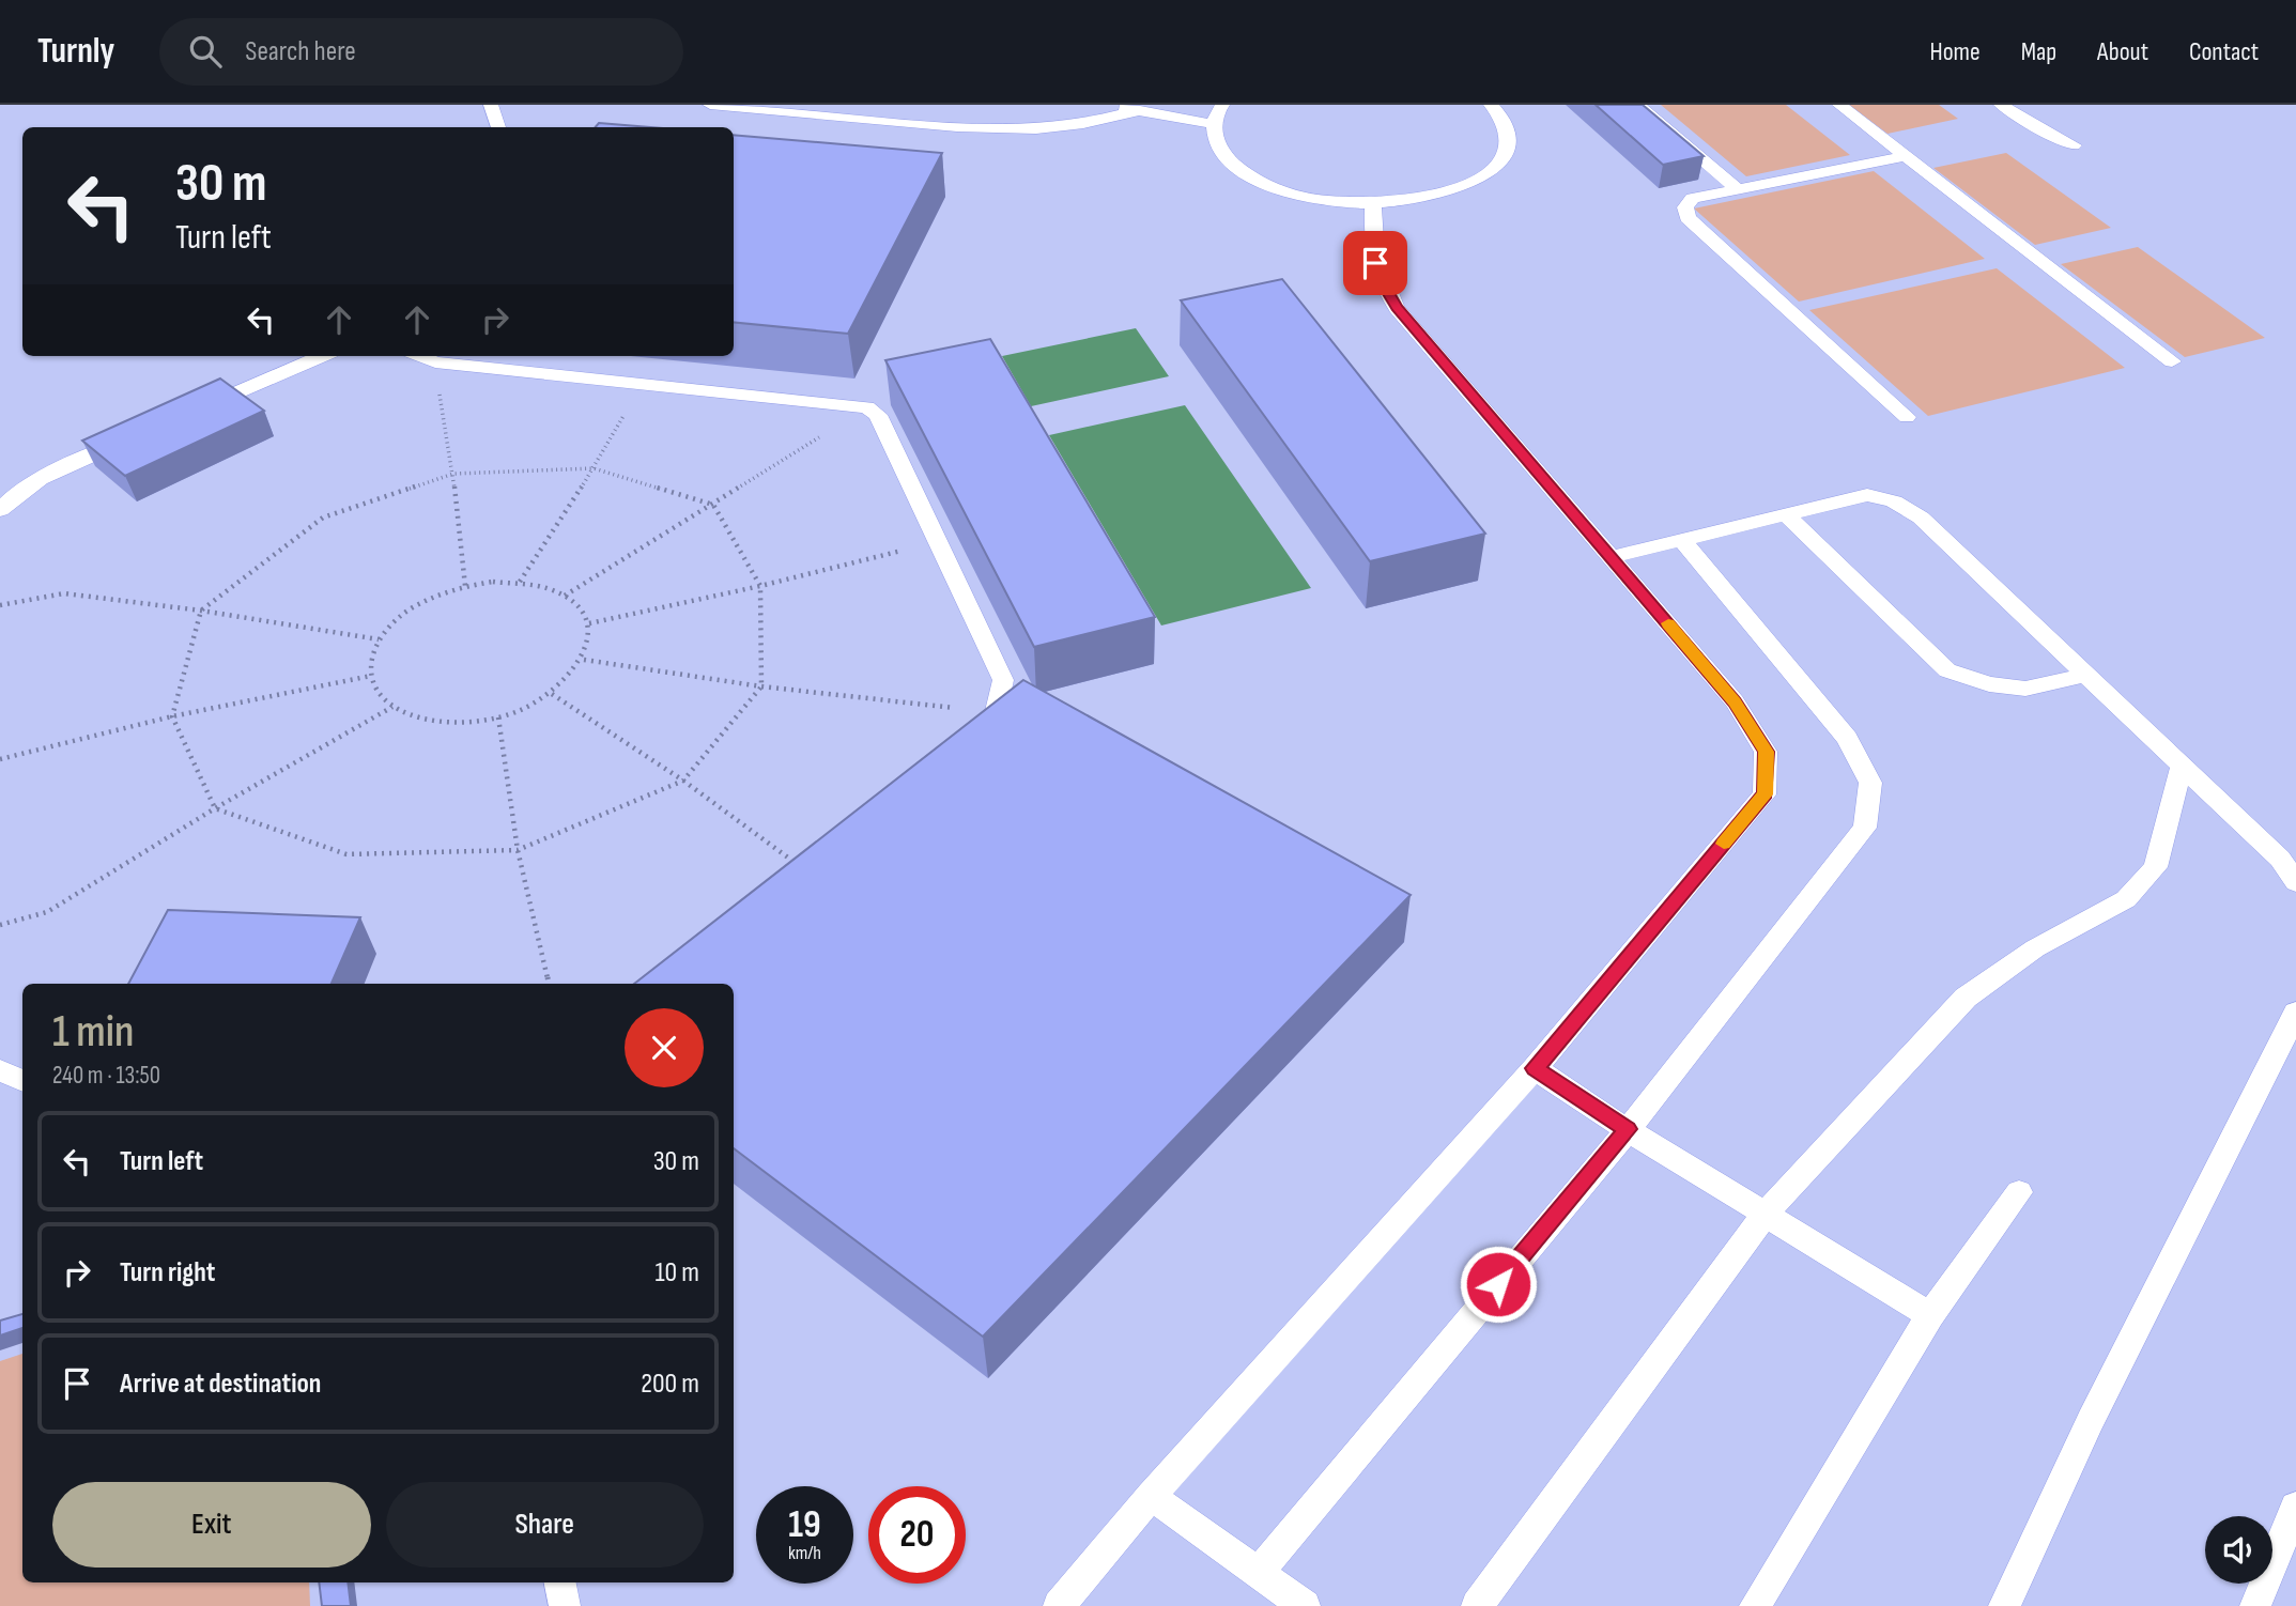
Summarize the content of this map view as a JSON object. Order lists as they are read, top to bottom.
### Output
{
  "page": {
    "header": "Turnly",
    "search": "Search here",
    "nav": [
      "Home",
      "Map",
      "About",
      "Contact"
    ],
    "turn": ["30 m", "Turn left"],
    "heading": ["1 min", "240 m · 13:50"],
    "list": [
      {
        "name": "Turn left",
        "value": "30 m"
      },
      {
        "name": "Turn right",
        "value": "10 m"
      },
      {
        "name": "Arrive at destination",
        "value": "200 m"
      }
    ],
    "buttons": ["Exit", "Share"],
    "speed": "19 km/h",
    "limit": "20"
  }
}
